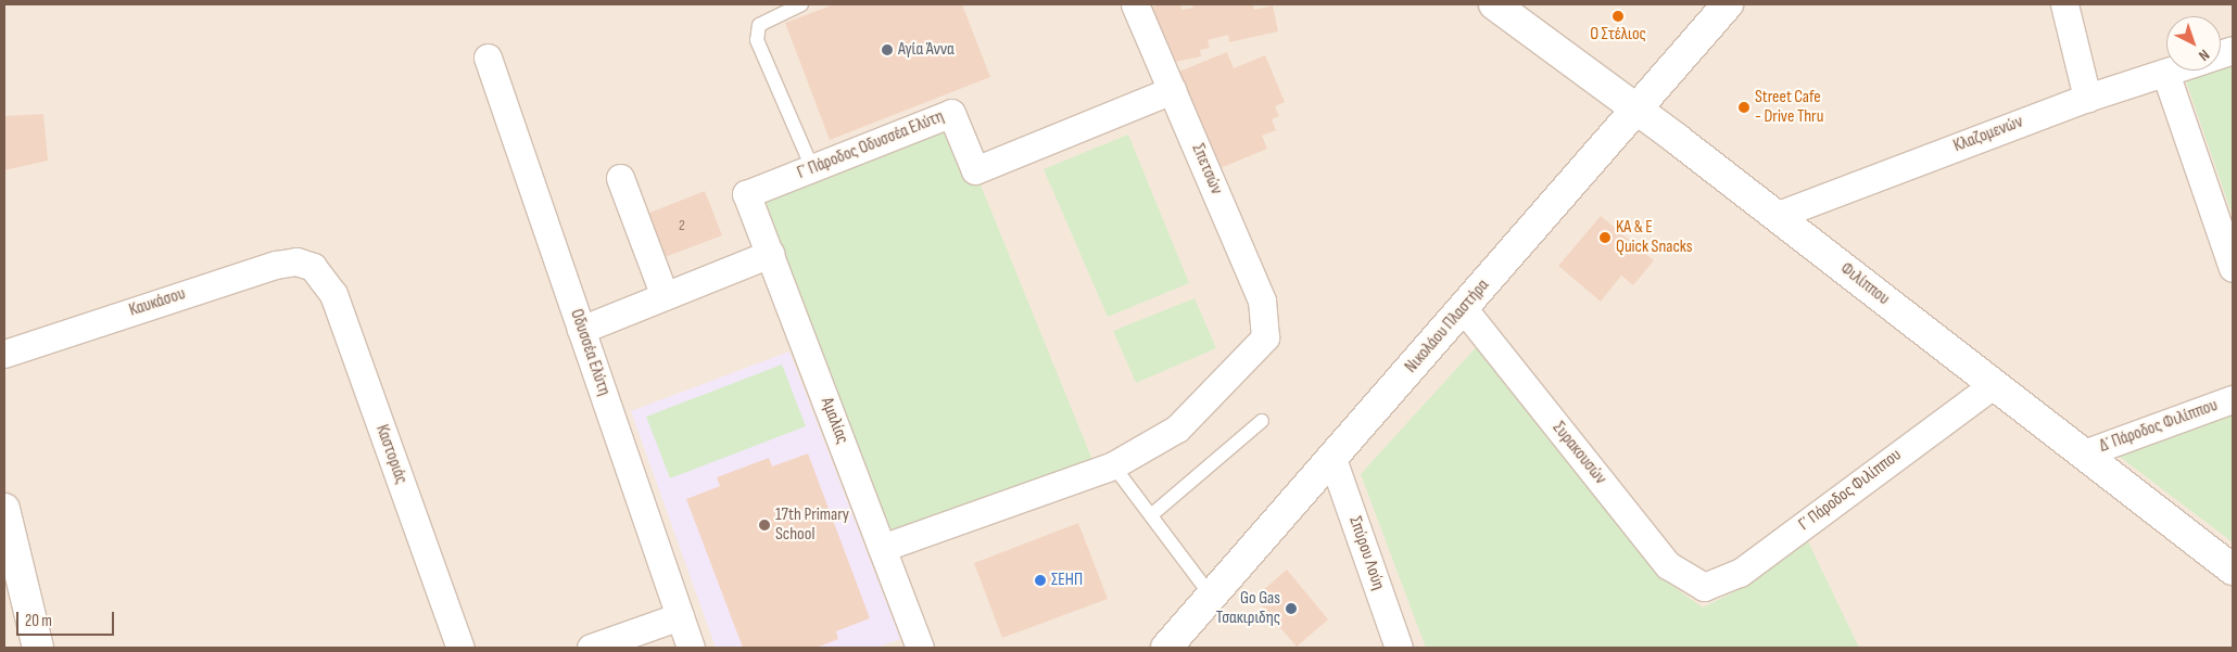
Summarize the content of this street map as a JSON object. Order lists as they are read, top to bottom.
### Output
{
  "streets": {
    "main road": ["Φιλίππου", "Νικολάου Πλαστήρα"],
    "street": [
      "Κλαζομενών",
      "Γ΄ Πάροδος Οδυσσέα Ελύτη",
      "Σπετσών",
      "Καυκάσου",
      "Οδυσσέα Ελύτη",
      "Αμαλίας",
      "Δ΄ Πάροδος Φιλίππου",
      "Συρακουσών",
      "Καστοριάς",
      "Γ΄ Πάροδος Φιλίππου",
      "Σπύρου Λούη"
    ]
  },
  "crossings": [
    ["Κλαζομενών", "Φιλίππου"],
    ["Γ΄ Πάροδος Οδυσσέα Ελύτη", "Σπετσών"],
    ["Γ΄ Πάροδος Οδυσσέα Ελύτη", "Αμαλίας"],
    ["Φιλίππου", "Νικολάου Πλαστήρα"],
    ["Φιλίππου", "Δ΄ Πάροδος Φιλίππου"],
    ["Φιλίππου", "Γ΄ Πάροδος Φιλίππου"],
    ["Καυκάσου", "Καστοριάς"],
    ["Νικολάου Πλαστήρα", "Συρακουσών"],
    ["Νικολάου Πλαστήρα", "Σπύρου Λούη"],
    ["Συρακουσών", "Γ΄ Πάροδος Φιλίππου"]
  ],
  "places": [
    "Ο Στέλιος",
    "Αγία Άννα",
    "Street Cafe - Drive Thru",
    "KA & E Quick Snacks",
    "17th Primary School",
    "ΣΕΗΠ",
    "Go Gas Τσακιριδης"
  ],
  "house_numbers": ["2"],
  "scale_bar": "20 m",
  "north": "bottom right"
}
